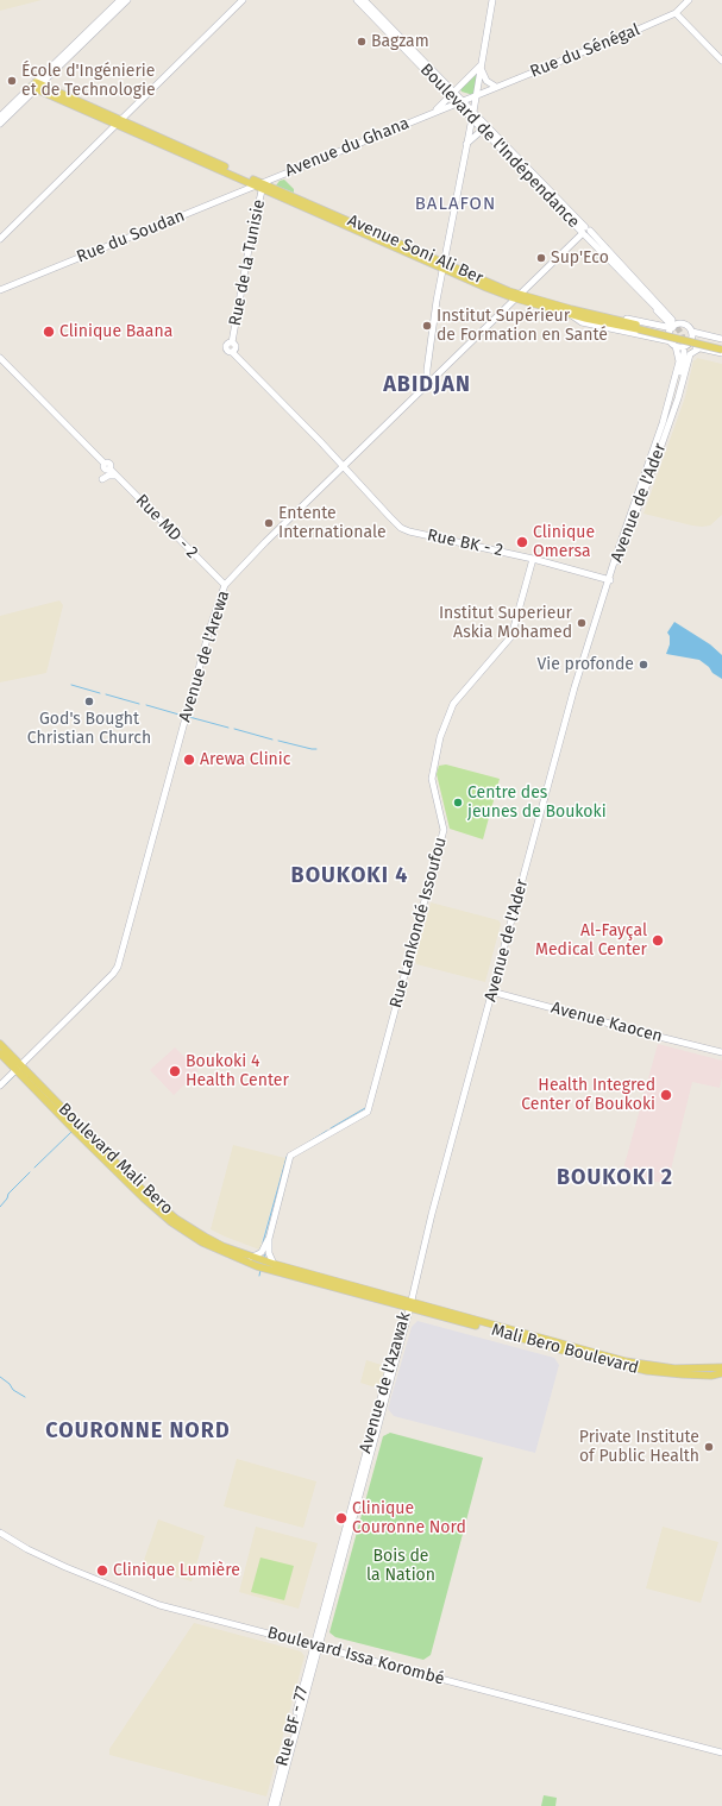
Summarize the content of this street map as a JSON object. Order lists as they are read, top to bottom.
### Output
{
  "streets": {
    "main road": ["Avenue Soni Ali Ber", "Boulevard Mali Bero", "Mali Bero Boulevard"],
    "street": [
      "Rue du Sénégal",
      "Boulevard de l'Indépendance",
      "Avenue du Ghana",
      "Rue du Soudan",
      "Rue de la Tunisie",
      "Avenue de l'Ader",
      "Rue MD - 2",
      "Rue BK - 2",
      "Avenue de l'Arewa",
      "Rue Lankondé Issoufou",
      "Avenue Kaocen",
      "Avenue de l'Azawak",
      "Boulevard Issa Korombé",
      "Rue BF - 77"
    ]
  },
  "crossings": [
    ["Rue du Sénégal", "Avenue du Ghana"],
    ["Boulevard de l'Indépendance", "Avenue du Ghana"],
    ["Boulevard de l'Indépendance", "Avenue Soni Ali Ber"],
    ["Boulevard de l'Indépendance", "Avenue de l'Ader"],
    ["Boulevard de l'Indépendance", "Avenue de l'Arewa"],
    ["Avenue du Ghana", "Rue du Soudan"],
    ["Avenue du Ghana", "Avenue Soni Ali Ber"],
    ["Avenue du Ghana", "Rue de la Tunisie"],
    ["Rue du Soudan", "Avenue Soni Ali Ber"],
    ["Rue du Soudan", "Rue de la Tunisie"],
    ["Avenue Soni Ali Ber", "Rue de la Tunisie"],
    ["Avenue Soni Ali Ber", "Avenue de l'Ader"],
    ["Avenue Soni Ali Ber", "Avenue de l'Arewa"],
    ["Rue de la Tunisie", "Rue BK - 2"],
    ["Avenue de l'Ader", "Rue BK - 2"],
    ["Avenue de l'Ader", "Avenue Kaocen"],
    ["Avenue de l'Ader", "Boulevard Mali Bero"],
    ["Avenue de l'Ader", "Mali Bero Boulevard"],
    ["Avenue de l'Ader", "Avenue de l'Azawak"],
    ["Rue MD - 2", "Avenue de l'Arewa"],
    ["Rue BK - 2", "Avenue de l'Arewa"],
    ["Rue BK - 2", "Rue Lankondé Issoufou"],
    ["Avenue de l'Arewa", "Boulevard Mali Bero"],
    ["Boulevard Mali Bero", "Mali Bero Boulevard"],
    ["Boulevard Mali Bero", "Avenue de l'Azawak"],
    ["Mali Bero Boulevard", "Avenue de l'Azawak"],
    ["Avenue de l'Azawak", "Boulevard Issa Korombé"],
    ["Avenue de l'Azawak", "Rue BF - 77"],
    ["Boulevard Issa Korombé", "Rue BF - 77"]
  ],
  "districts": [
    "BALAFON",
    "ABIDJAN",
    "BOUKOKI 4",
    "BOUKOKI 2",
    "COURONNE NORD"
  ],
  "parks": ["Bois de la Nation"],
  "places": [
    "Bagzam",
    "École d'Ingénierie et de Technologie",
    "Sup'Eco",
    "Institut Supérieur de Formation en Santé",
    "Clinique Baana",
    "Entente Internationale",
    "Clinique Omersa",
    "Institut Superieur Askia Mohamed",
    "Vie profonde",
    "God's Bought Christian Church",
    "Arewa Clinic",
    "Centre des jeunes de Boukoki",
    "Al-Fayçal Medical Center",
    "Boukoki 4 Health Center",
    "Health Integred Center of Boukoki",
    "Private Institute of Public Health",
    "Clinique Couronne Nord",
    "Clinique Lumière"
  ]
}
